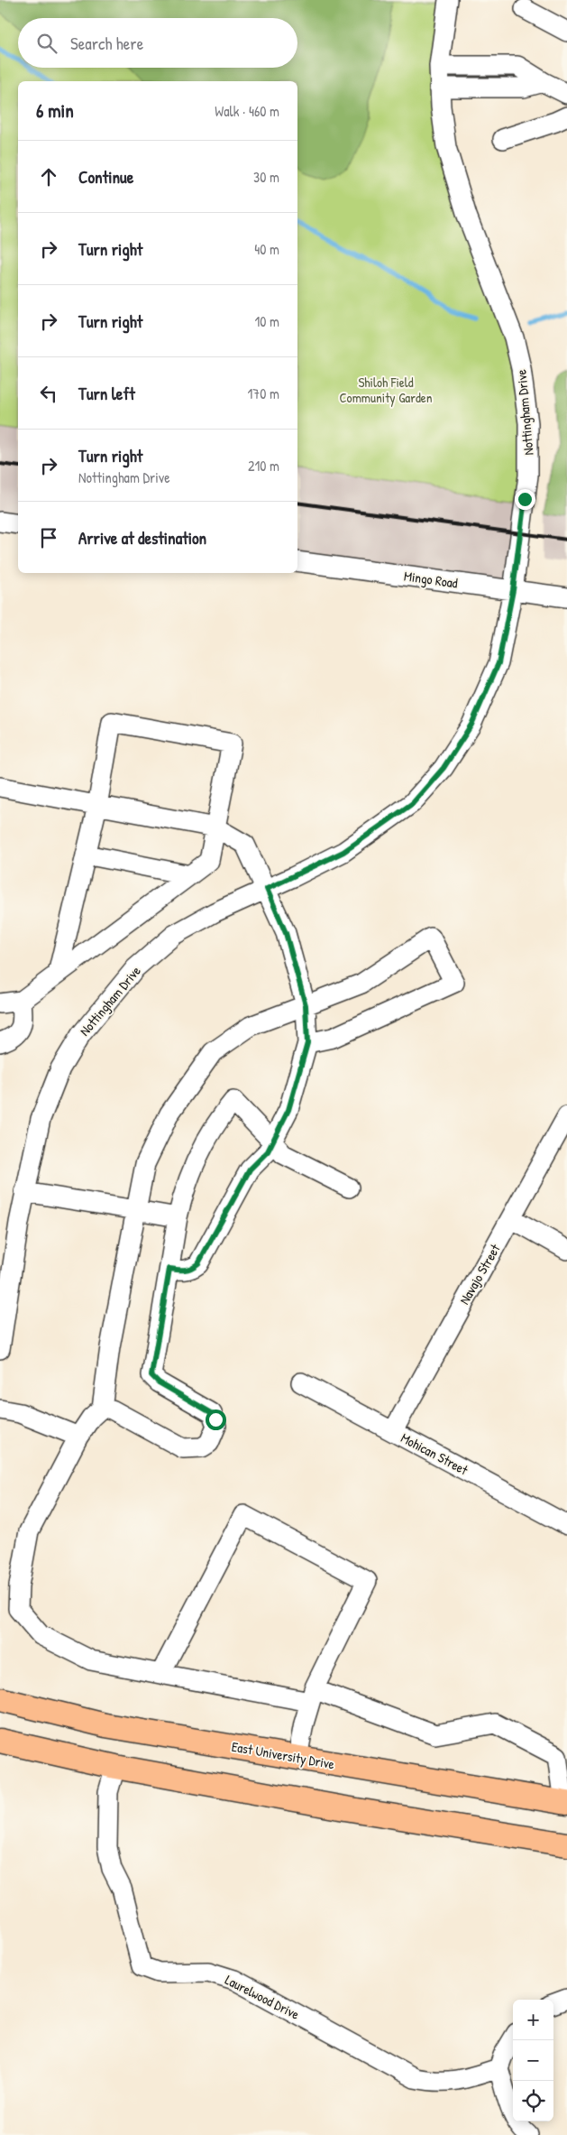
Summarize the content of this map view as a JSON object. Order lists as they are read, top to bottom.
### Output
{
  "streets": {
    "main road": ["East University Drive"],
    "street": [
      "Nottingham Drive",
      "Mingo Road",
      "Navajo Street",
      "Mohican Street",
      "Laurelwood Drive"
    ]
  },
  "crossings": [
    ["Nottingham Drive", "Mingo Road"],
    ["Navajo Street", "Mohican Street"]
  ],
  "parks": ["Shiloh Field Community Garden"],
  "page": {
    "search": "Search here",
    "heading": ["6 min", "Walk · 460 m"],
    "list": [
      ["Continue", "30 m"],
      ["Turn right", "40 m"],
      ["Turn right", "10 m"],
      ["Turn left", "170 m"],
      ["Turn right", "Nottingham Drive", "210 m"],
      "Arrive at destination"
    ],
    "map_buttons": ["+", "−"]
  }
}
